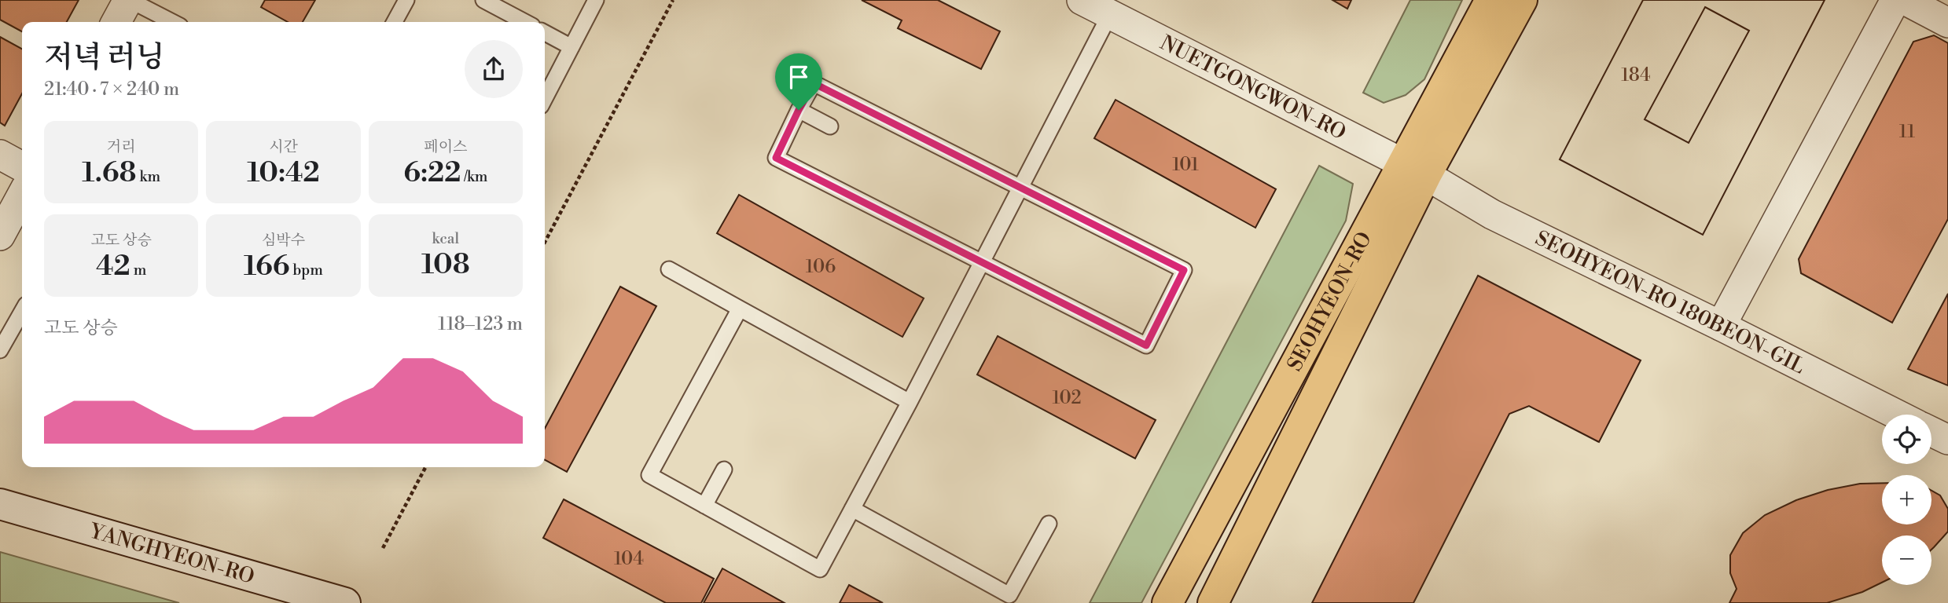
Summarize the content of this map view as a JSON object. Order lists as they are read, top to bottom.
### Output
{
  "streets": {
    "main road": ["SEOHYEON-RO", "YANGHYEON-RO"],
    "street": ["NUETGONGWON-RO", "SEOHYEON-RO 180BEON-GIL"]
  },
  "crossings": [
    ["NUETGONGWON-RO", "SEOHYEON-RO"],
    ["NUETGONGWON-RO", "SEOHYEON-RO 180BEON-GIL"],
    ["SEOHYEON-RO", "SEOHYEON-RO 180BEON-GIL"]
  ],
  "house_numbers": [
    "184",
    "11",
    "101",
    "106",
    "102",
    "104"
  ],
  "page": {
    "heading": ["저녁 러닝", "21:40 · 7 × 240 m"],
    "stats": [
      ["거리", "1.68 km"],
      ["시간", "10:42"],
      ["페이스", "6:22 /km"],
      ["고도 상승", "42 m"],
      ["심박수", "166 bpm"],
      ["kcal", "108"]
    ],
    "chart": ["고도 상승", "118–123 m"],
    "map_buttons": ["+", "−"]
  }
}
